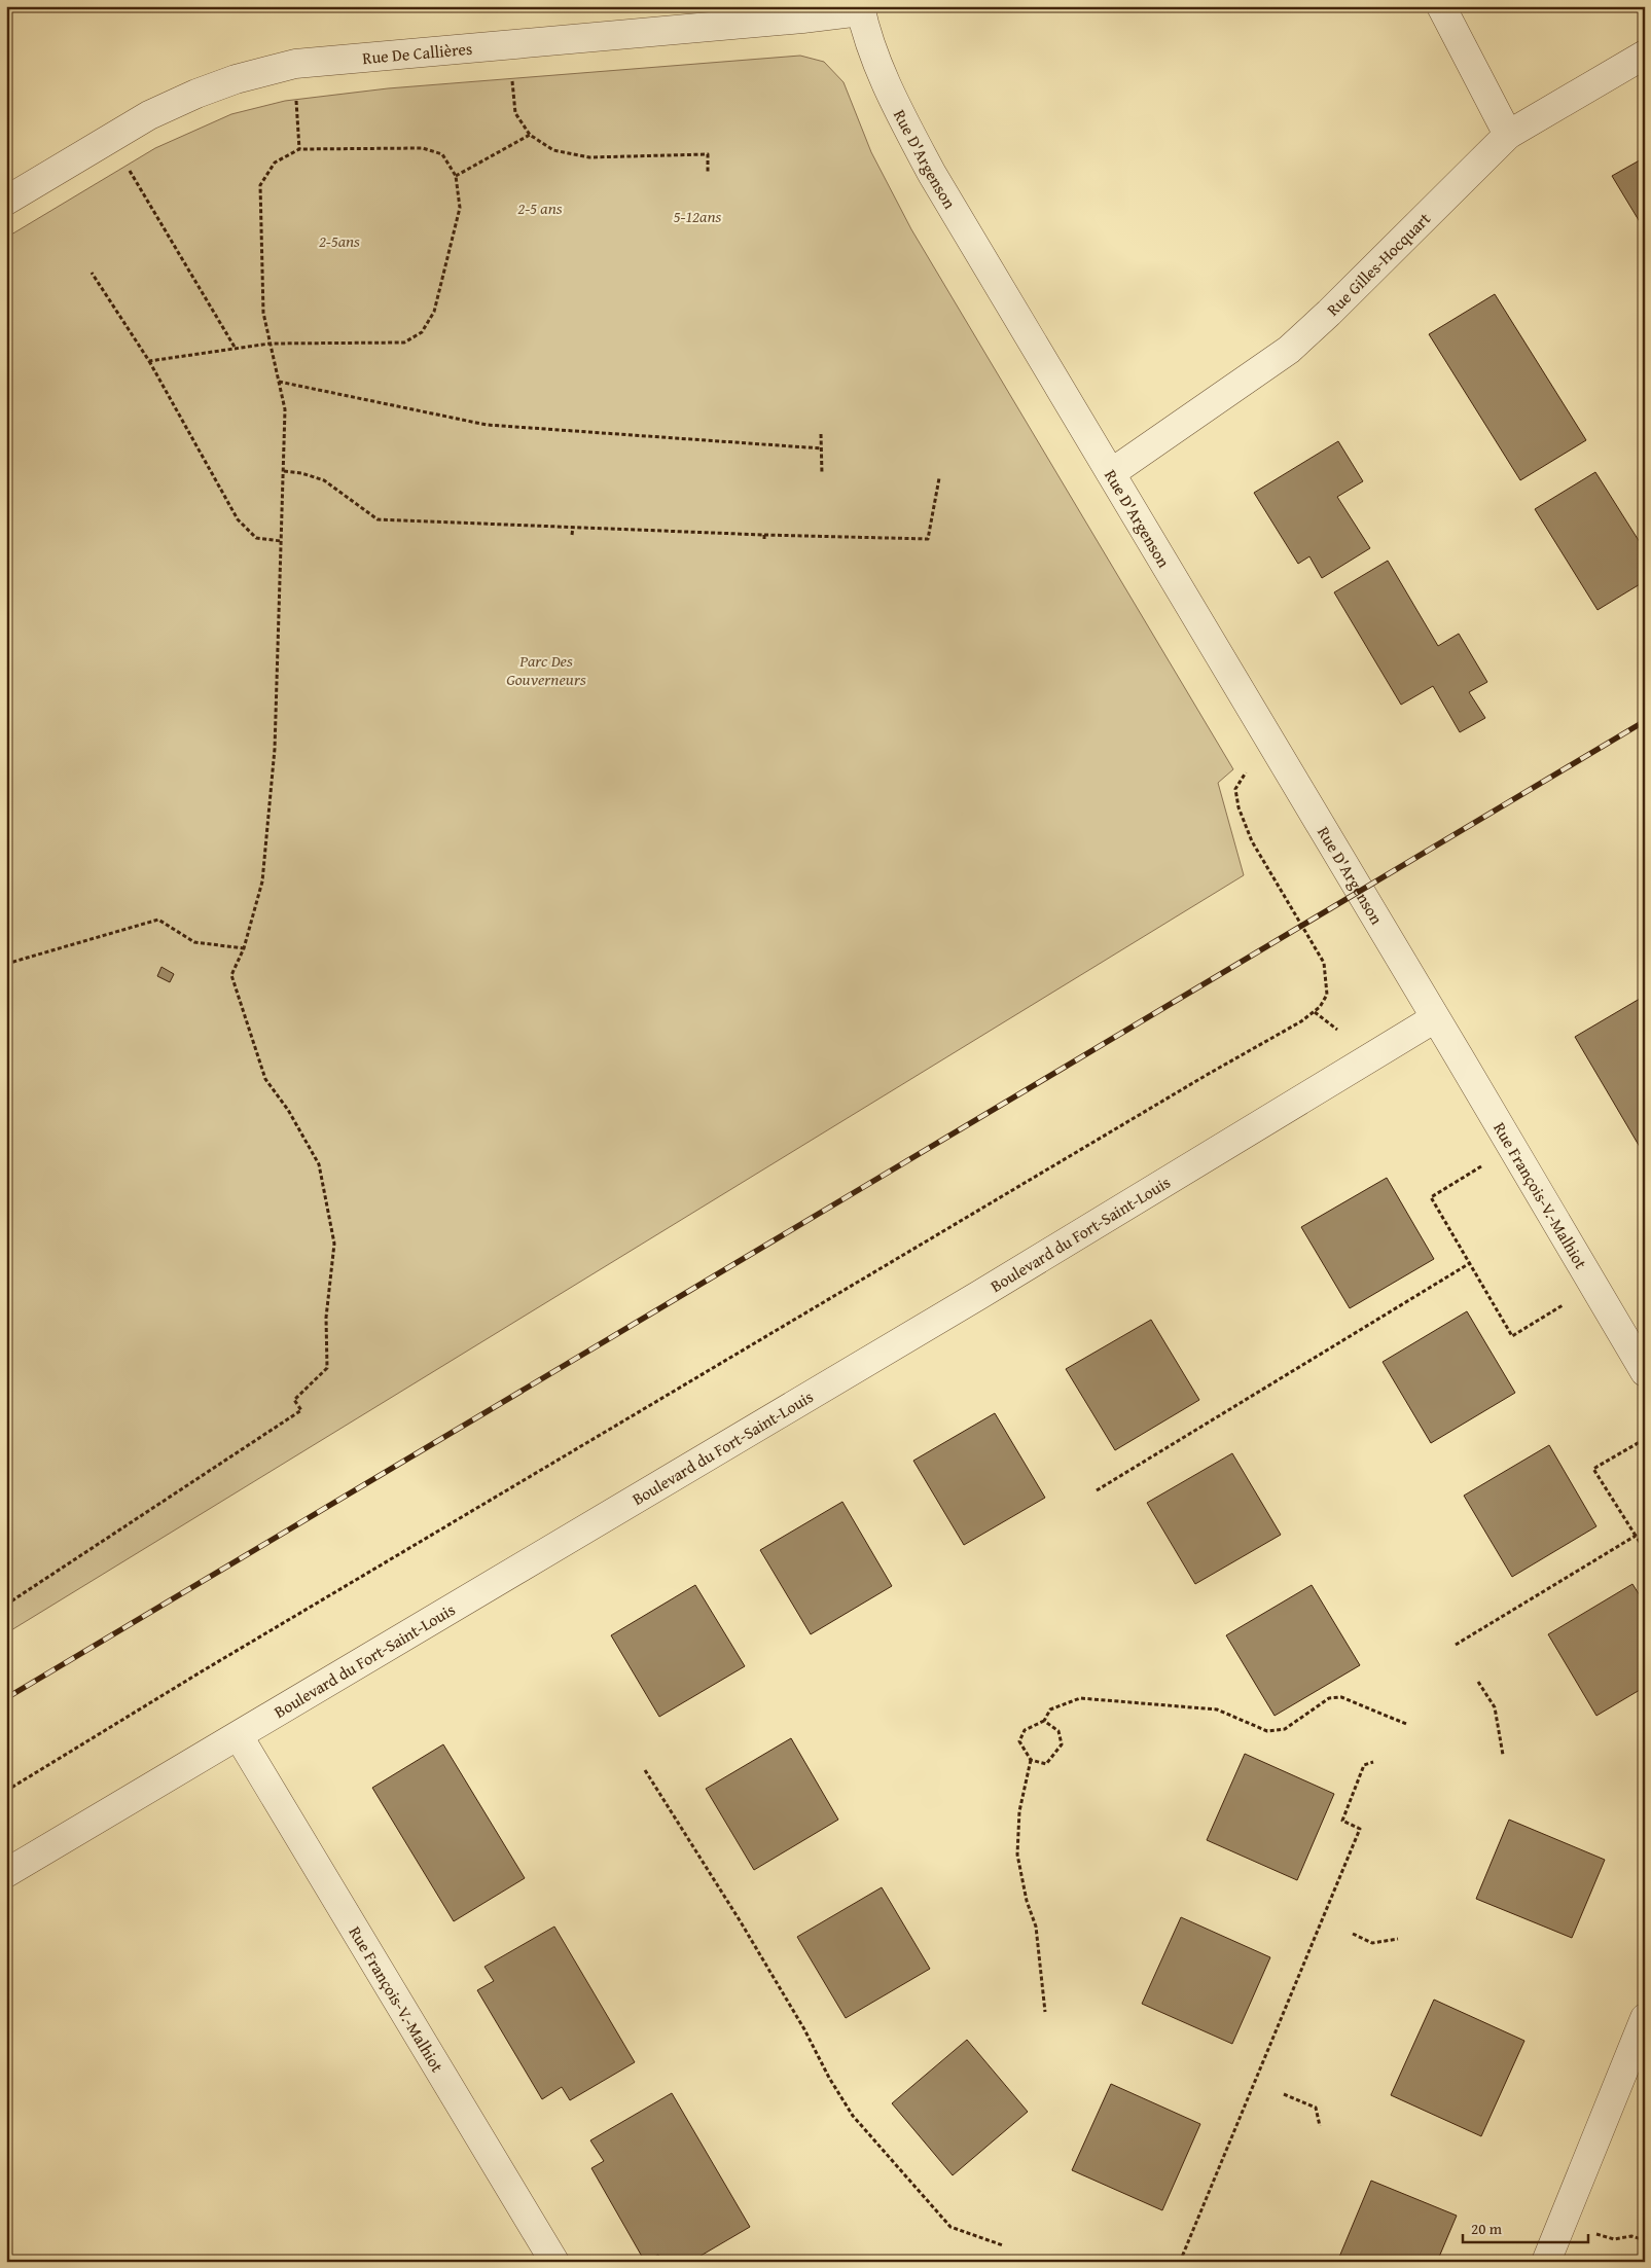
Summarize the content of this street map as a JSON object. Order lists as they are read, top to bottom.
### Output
{
  "streets": {
    "street": [
      "Rue De Callières",
      "Rue D'Argenson",
      "Rue Gilles-Hocquart",
      "Rue François-V.-Malhiot",
      "Boulevard du Fort-Saint-Louis"
    ]
  },
  "crossings": [
    ["Rue De Callières", "Rue D'Argenson"],
    ["Rue D'Argenson", "Rue Gilles-Hocquart"],
    ["Rue D'Argenson", "Rue François-V.-Malhiot"],
    ["Rue D'Argenson", "Boulevard du Fort-Saint-Louis"],
    ["Rue François-V.-Malhiot", "Boulevard du Fort-Saint-Louis"]
  ],
  "parks": [
    "2-5 ans",
    "5-12ans",
    "2-5ans",
    "Parc Des Gouverneurs"
  ],
  "scale_bar": "20 m"
}
